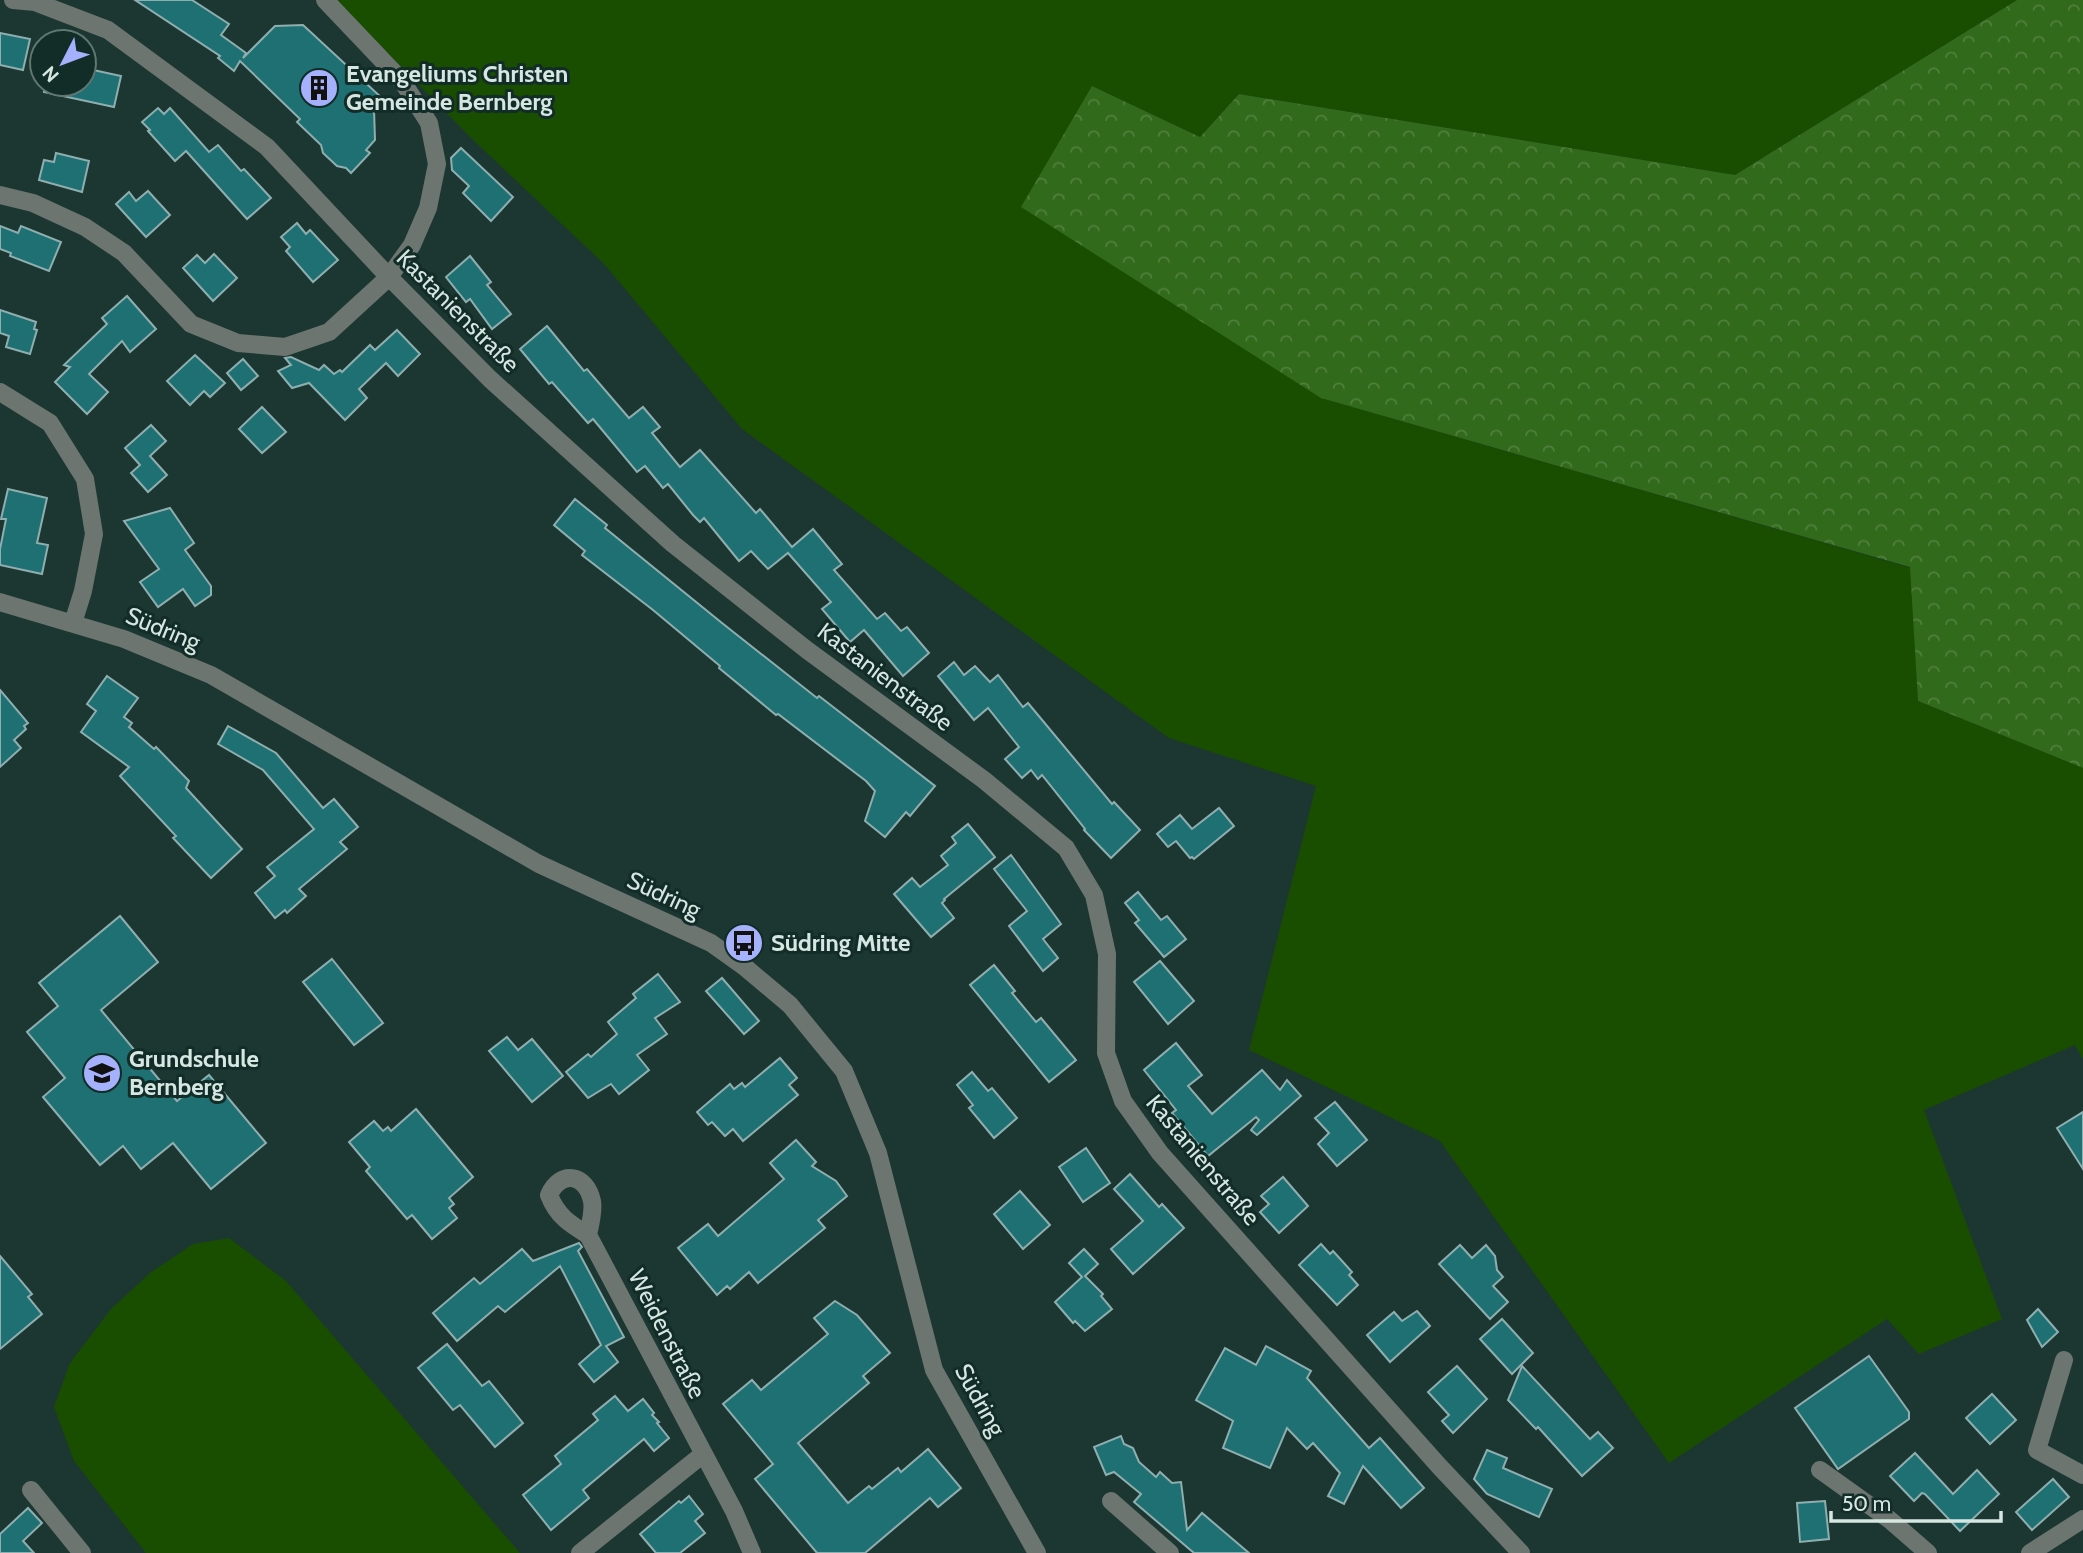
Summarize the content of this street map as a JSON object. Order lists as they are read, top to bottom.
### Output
{
  "streets": {
    "street": ["Kastanienstraße", "Südring", "Weidenstraße"]
  },
  "places": {
    "building": ["Evangeliums Christen Gemeinde Bernberg"],
    "bus stop": ["Südring Mitte"],
    "school or university": ["Grundschule Bernberg"]
  },
  "scale_bar": "50 m",
  "north": "bottom left"
}
